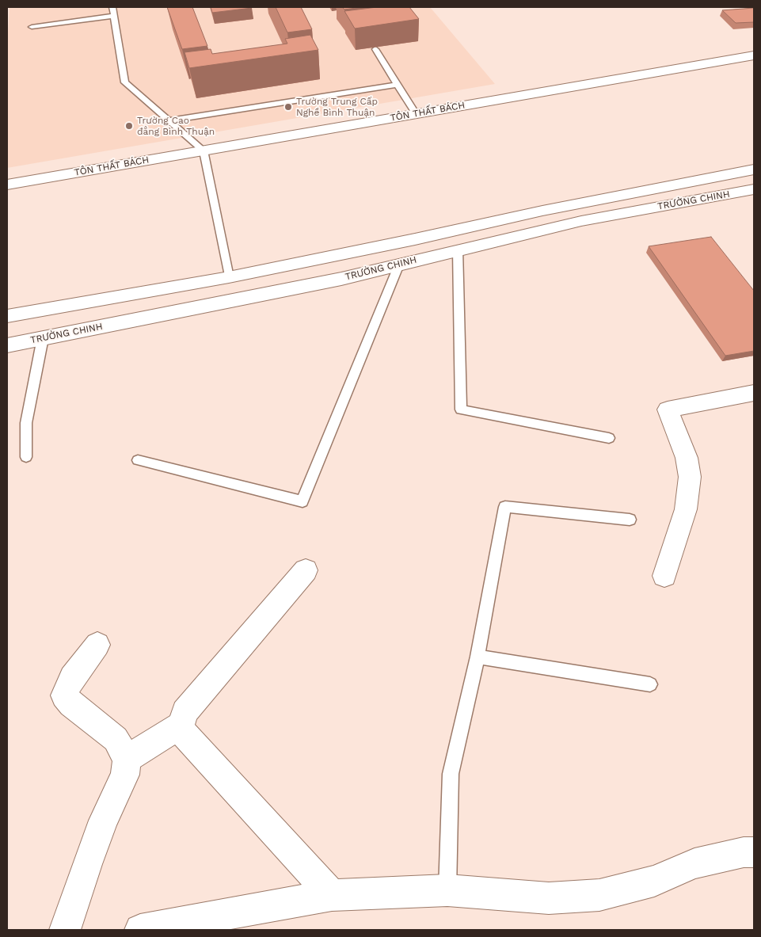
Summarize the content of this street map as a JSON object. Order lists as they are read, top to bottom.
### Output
{
  "streets": {
    "main road": ["TÔN THẤT BÁCH", "TRƯỜNG CHINH"]
  },
  "places": ["Trường Trung Cấp Nghề Bình Thuận", "Trường Cao đẳng Bình Thuận"]
}
